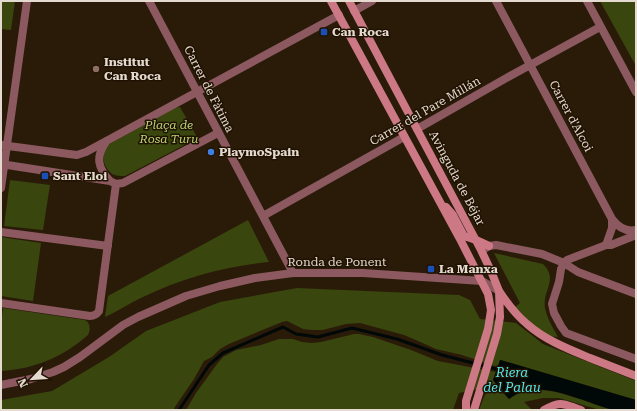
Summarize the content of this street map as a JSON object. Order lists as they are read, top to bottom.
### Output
{
  "streets": {
    "main road": ["Carrer del Pare Millán", "Avinguda de Béjar", "Ronda de Ponent"],
    "street": ["Carrer de Fàtima", "Carrer d'Alcoi"]
  },
  "crossings": [
    ["Carrer de Fàtima", "Carrer del Pare Millán"],
    ["Carrer de Fàtima", "Ronda de Ponent"],
    ["Carrer del Pare Millán", "Carrer d'Alcoi"],
    ["Carrer del Pare Millán", "Avinguda de Béjar"],
    ["Avinguda de Béjar", "Ronda de Ponent"]
  ],
  "water": ["Riera del Palau"],
  "parks": ["Plaça de Rosa Turu"],
  "places": {
    "transit": ["Can Roca", "Sant Eloi", "La Manxa"],
    "other": ["Institut Can Roca", "PlaymoSpain"]
  },
  "north": "bottom left"
}
